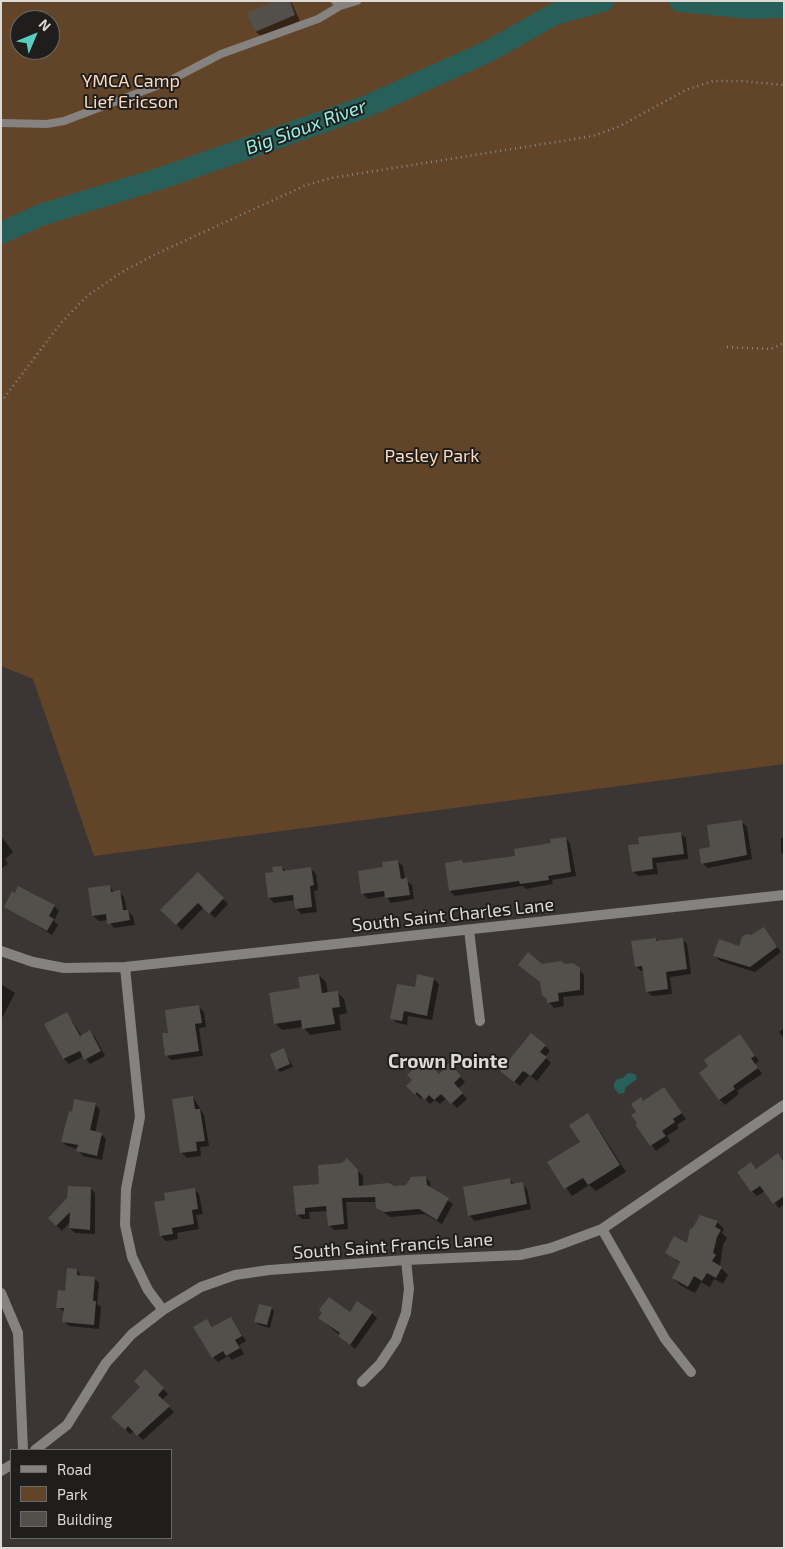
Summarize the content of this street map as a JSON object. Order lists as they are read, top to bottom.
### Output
{
  "streets": {
    "street": ["South Saint Charles Lane", "South Saint Francis Lane"]
  },
  "districts": ["Crown Pointe"],
  "water": ["Big Sioux River"],
  "parks": ["YMCA Camp Lief Ericson", "Pasley Park"],
  "legend": ["Road", "Park", "Building"],
  "north": "top right"
}
